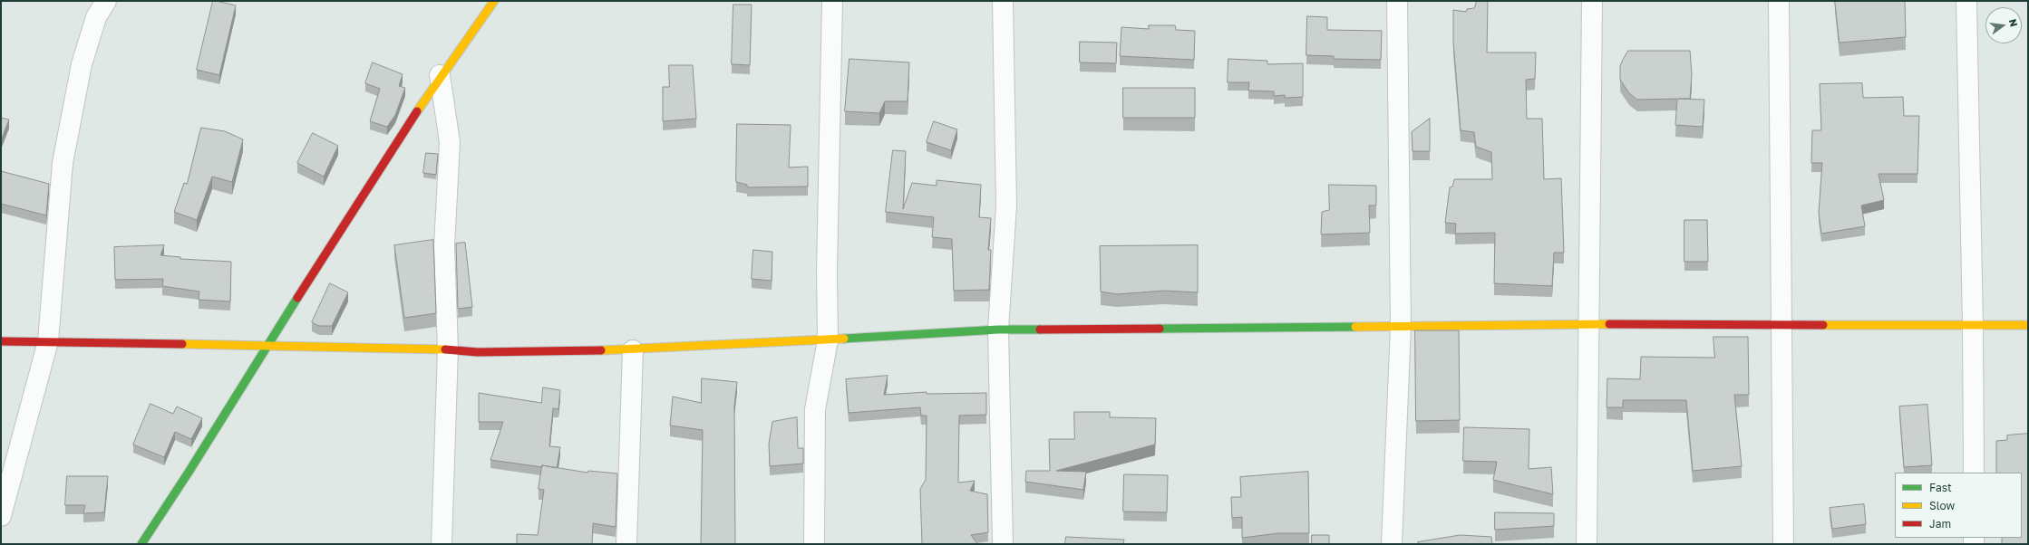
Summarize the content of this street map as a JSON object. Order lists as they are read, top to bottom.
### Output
{
  "legend": ["Fast", "Slow", "Jam"],
  "north": "right"
}
